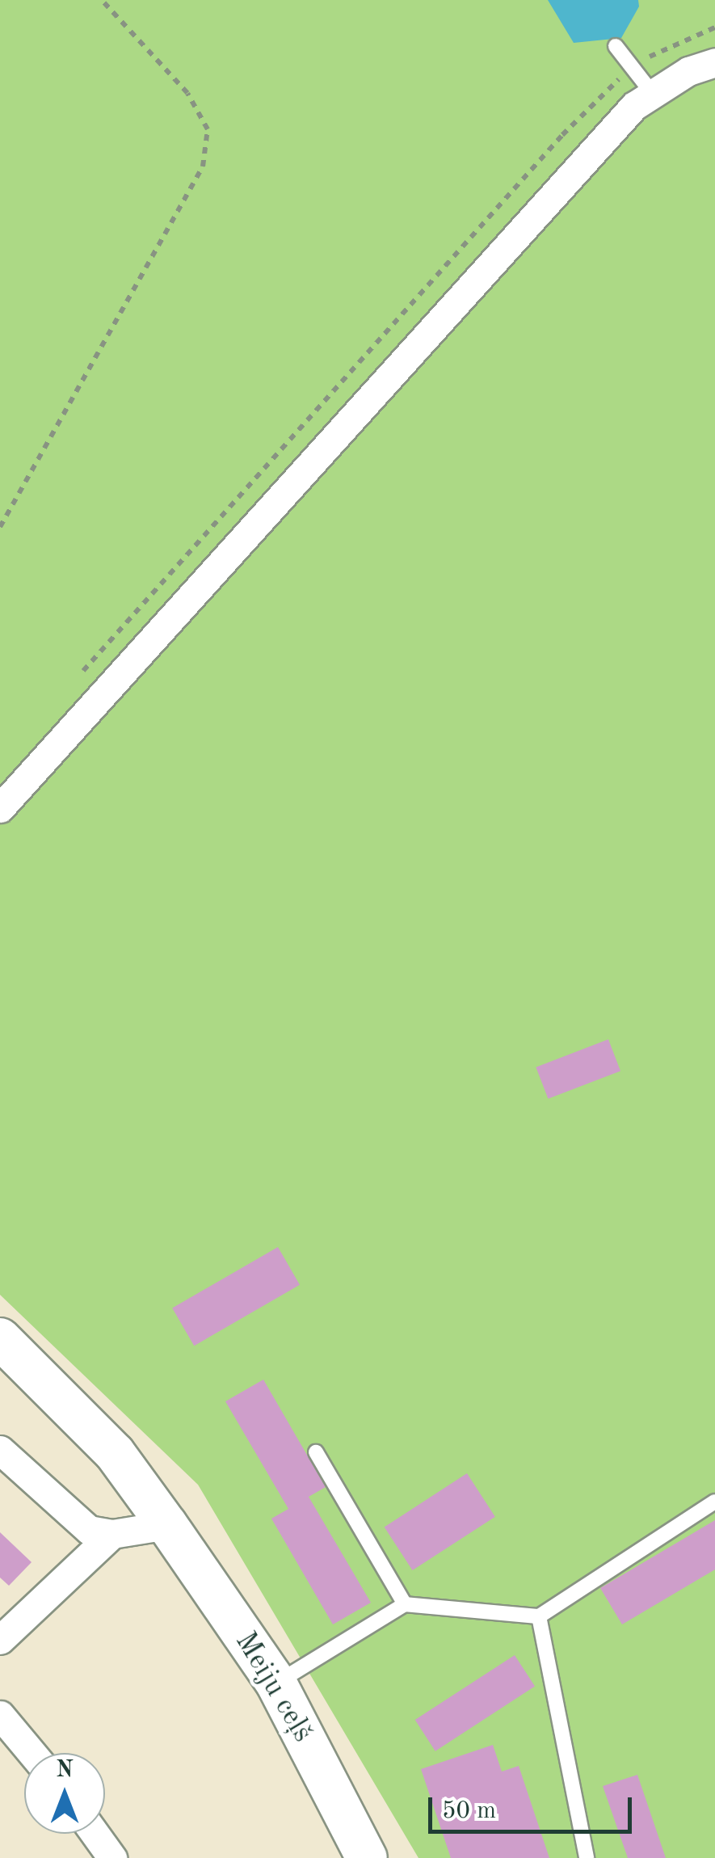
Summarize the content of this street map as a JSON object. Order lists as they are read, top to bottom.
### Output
{
  "streets": {
    "street": ["Meiju ceļš"]
  },
  "scale_bar": "50 m",
  "north": "top"
}
